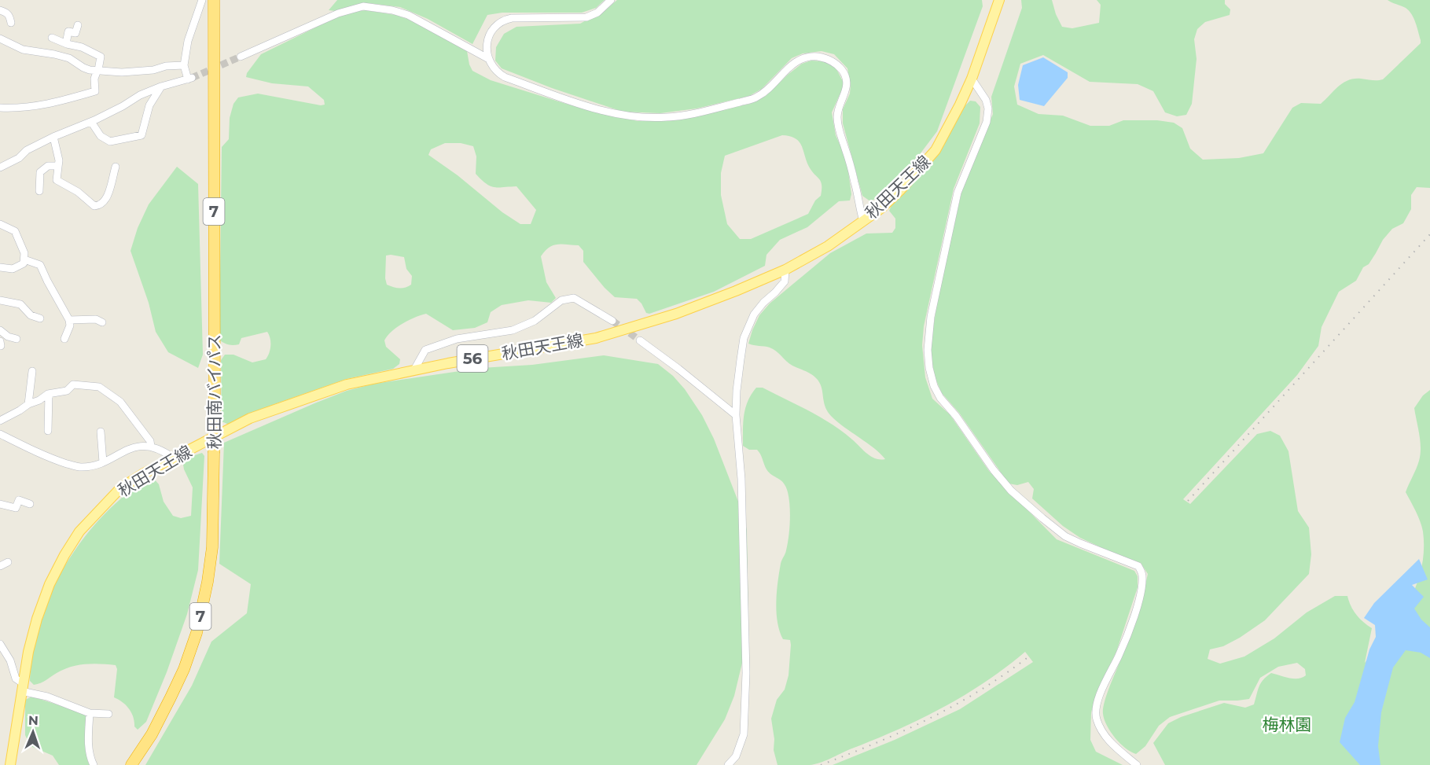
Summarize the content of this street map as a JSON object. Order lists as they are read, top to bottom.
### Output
{
  "streets": {
    "highway": ["7", "秋田南バイパス"],
    "main road": ["秋田天王線", "56"]
  },
  "parks": ["梅林園"],
  "north": "top"
}
